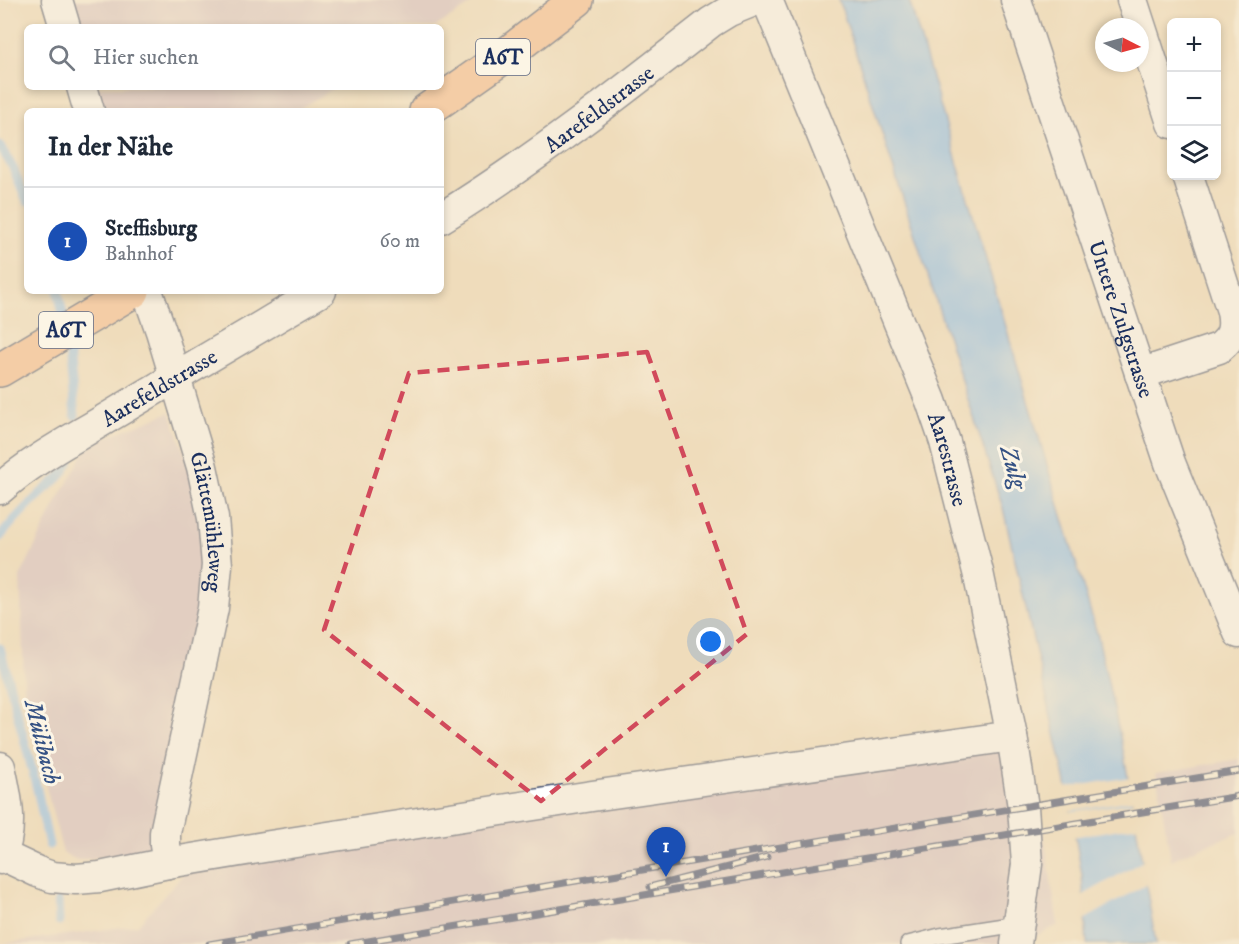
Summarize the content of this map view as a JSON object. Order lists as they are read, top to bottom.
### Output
{
  "streets": {
    "highway": ["A6T"],
    "street": [
      "Aarefeldstrasse",
      "Untere Zulgstrasse",
      "Aarestrasse",
      "Glättemühleweg"
    ]
  },
  "crossings": [
    ["Aarefeldstrasse", "Glättemühleweg"]
  ],
  "water": ["Zulg", "Mülibach"],
  "north": "right",
  "page": {
    "map_buttons": ["+", "−"],
    "search": "Hier suchen",
    "heading": "In der Nähe",
    "list": [
      {
        "mark": "1",
        "name": "Steffisburg",
        "note": "Bahnhof",
        "value": "60 m"
      }
    ],
    "pins": "1"
  }
}
